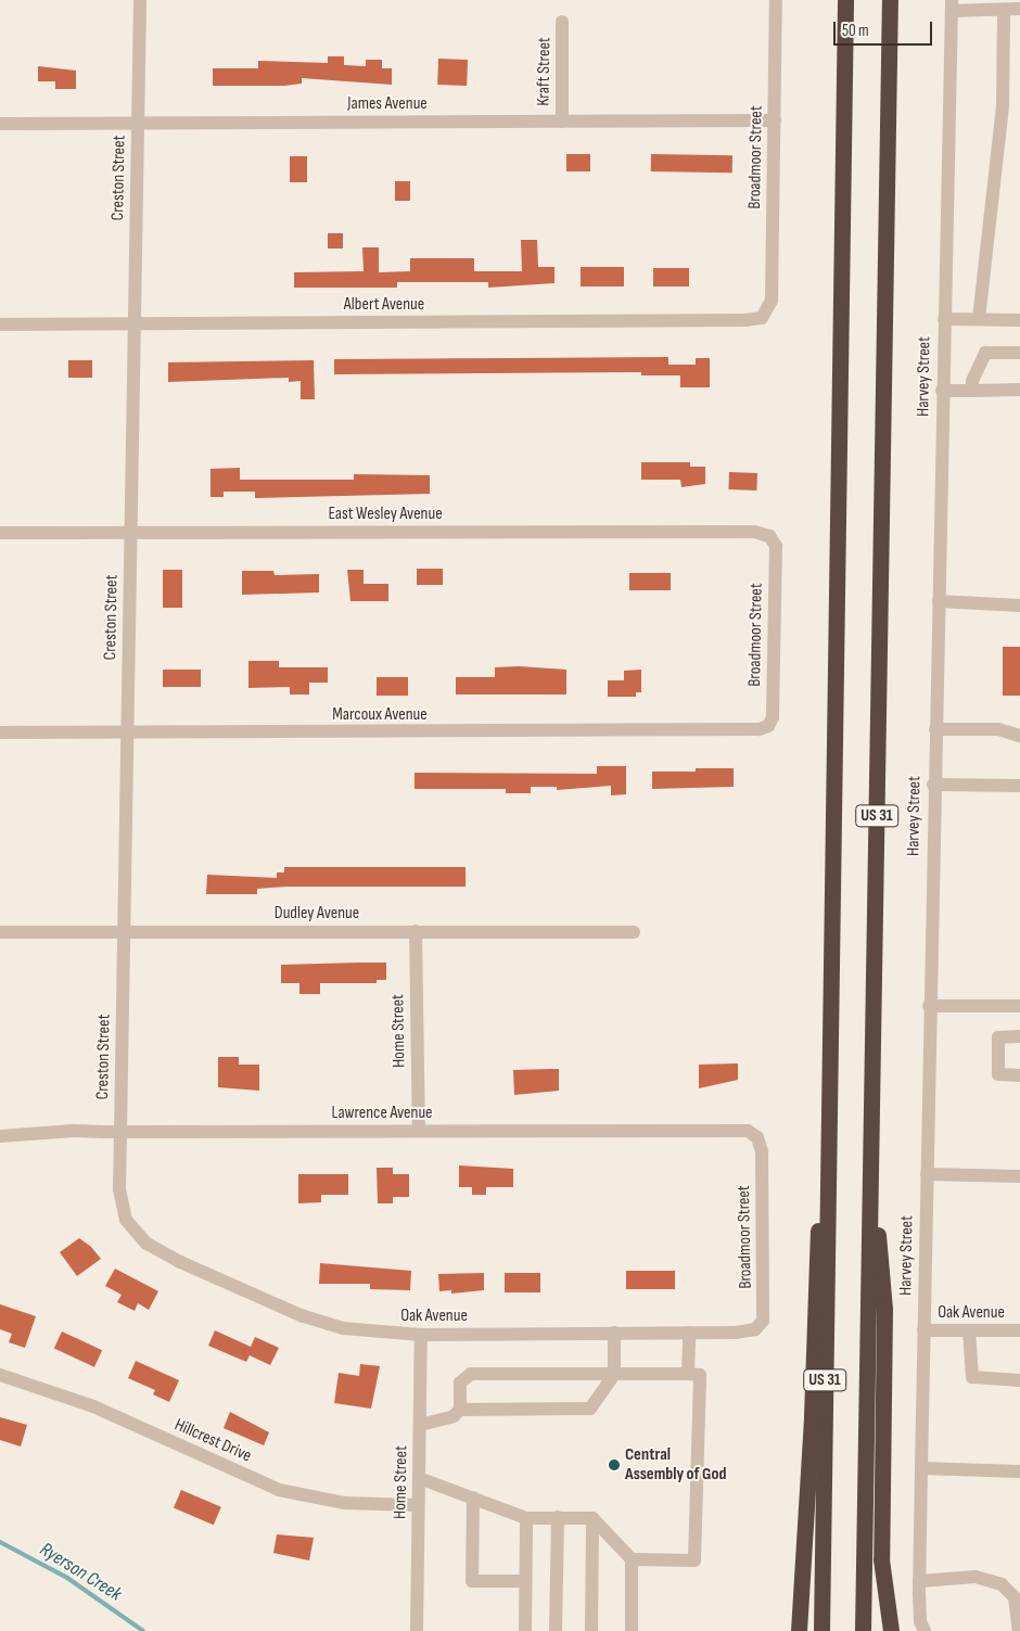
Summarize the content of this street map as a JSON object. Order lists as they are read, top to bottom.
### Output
{
  "streets": {
    "highway": ["US 31"],
    "street": [
      "Kraft Street",
      "James Avenue",
      "Broadmoor Street",
      "Creston Street",
      "Albert Avenue",
      "Harvey Street",
      "East Wesley Avenue",
      "Marcoux Avenue",
      "Dudley Avenue",
      "Home Street",
      "Lawrence Avenue",
      "Oak Avenue",
      "Hillcrest Drive"
    ]
  },
  "crossings": [
    ["Kraft Street", "James Avenue"],
    ["James Avenue", "Broadmoor Street"],
    ["James Avenue", "Creston Street"],
    ["Broadmoor Street", "Albert Avenue"],
    ["Broadmoor Street", "East Wesley Avenue"],
    ["Broadmoor Street", "Marcoux Avenue"],
    ["Broadmoor Street", "Lawrence Avenue"],
    ["Broadmoor Street", "Oak Avenue"],
    ["Creston Street", "Albert Avenue"],
    ["Creston Street", "East Wesley Avenue"],
    ["Creston Street", "Marcoux Avenue"],
    ["Creston Street", "Dudley Avenue"],
    ["Creston Street", "Lawrence Avenue"],
    ["Creston Street", "Oak Avenue"],
    ["Harvey Street", "Oak Avenue"],
    ["Dudley Avenue", "Home Street"],
    ["Home Street", "Lawrence Avenue"],
    ["Home Street", "Oak Avenue"],
    ["Home Street", "Hillcrest Drive"]
  ],
  "water": ["Ryerson Creek"],
  "places": ["Central Assembly of God"],
  "scale_bar": "50 m"
}
